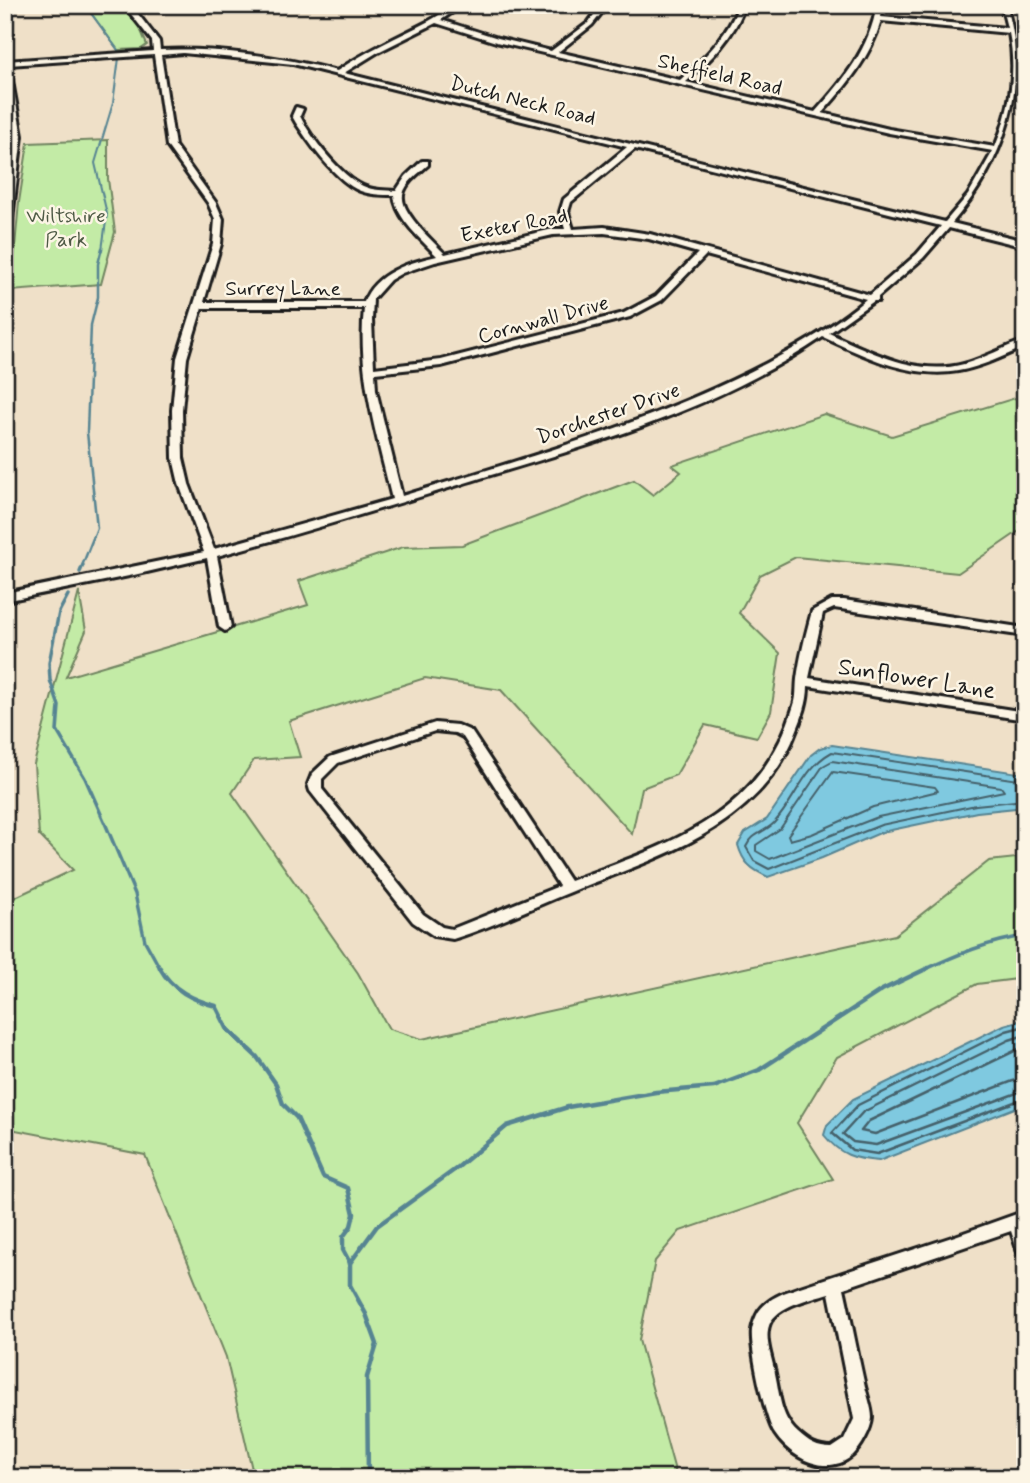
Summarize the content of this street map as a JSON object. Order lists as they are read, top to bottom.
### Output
{
  "streets": {
    "street": [
      "Sheffield Road",
      "Dutch Neck Road",
      "Exeter Road",
      "Surrey Lane",
      "Cornwall Drive",
      "Dorchester Drive",
      "Sunflower Lane"
    ]
  },
  "crossings": [
    ["Sheffield Road", "Dorchester Drive"],
    ["Dutch Neck Road", "Dorchester Drive"],
    ["Exeter Road", "Surrey Lane"],
    ["Exeter Road", "Cornwall Drive"],
    ["Exeter Road", "Dorchester Drive"]
  ],
  "parks": ["Wiltshire Park"]
}
